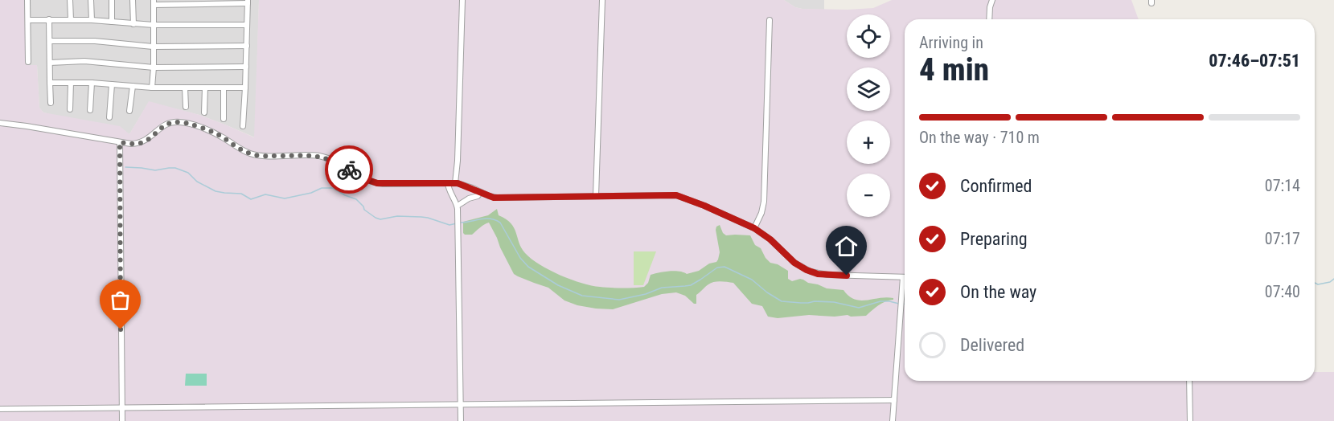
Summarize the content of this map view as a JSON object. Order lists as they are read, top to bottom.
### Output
{
  "page": {
    "map_buttons": ["+", "−"],
    "heading": ["4 min", "Arriving in", "07:46–07:51"],
    "bar": "On the way · 710 m",
    "list": [
      ["Confirmed", "07:14"],
      ["Preparing", "07:17"],
      ["On the way", "07:40"],
      "Delivered"
    ]
  }
}
